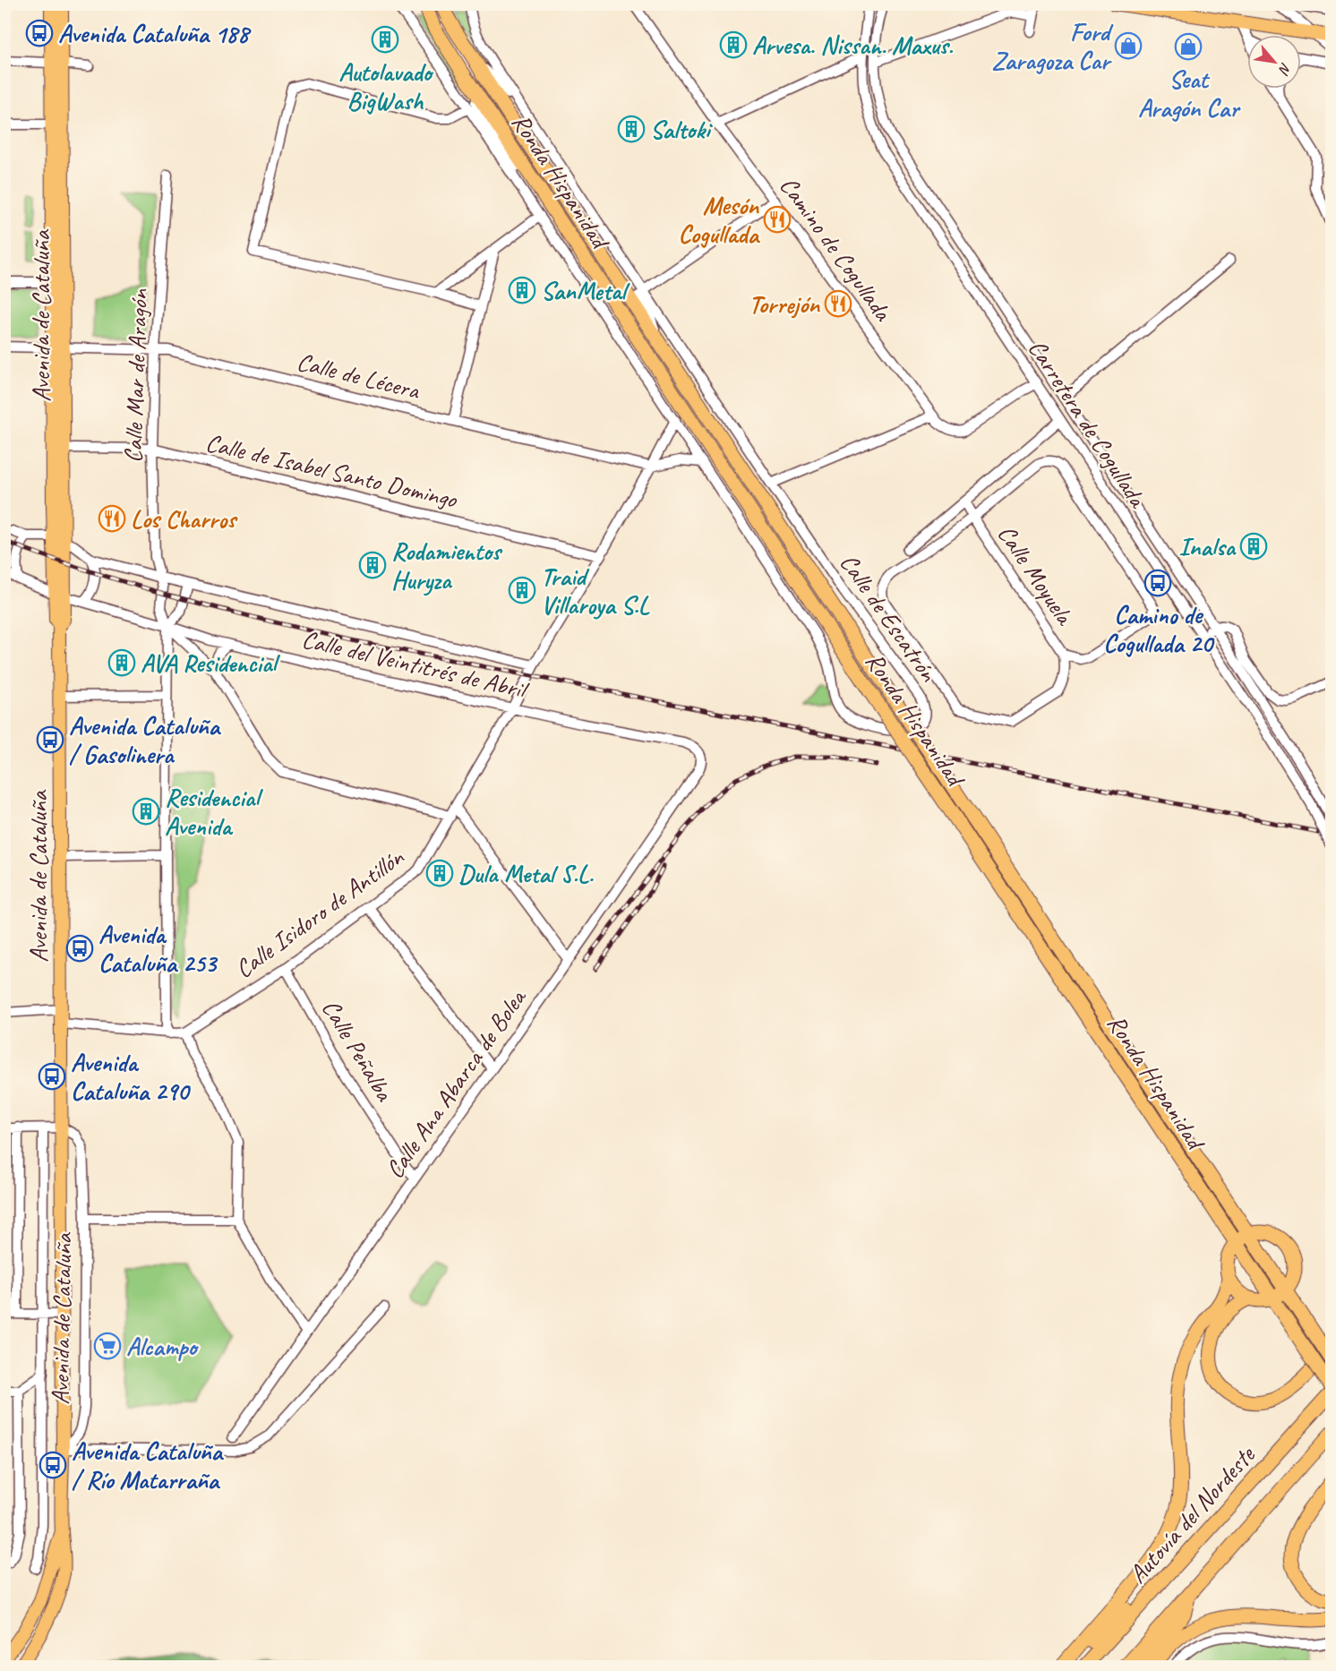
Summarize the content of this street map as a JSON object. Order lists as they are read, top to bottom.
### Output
{
  "streets": {
    "highway": ["Ronda Hispanidad", "Autovía del Nordeste"],
    "main road": ["Avenida de Cataluña"],
    "street": [
      "Camino de Cogullada",
      "Calle de Lécera",
      "Calle Mar de Aragón",
      "Carretera de Cogullada",
      "Calle de Isabel Santo Domingo",
      "Calle Moyuela",
      "Calle de Escatrón",
      "Calle del Veintitrés de Abril",
      "Calle Isidoro de Antillón",
      "Calle Peñalba",
      "Calle Ana Abarca de Bolea"
    ]
  },
  "crossings": [
    ["Ronda Hispanidad", "Calle de Escatrón"],
    ["Ronda Hispanidad", "Autovía del Nordeste"],
    ["Camino de Cogullada", "Carretera de Cogullada"],
    ["Avenida de Cataluña", "Calle de Lécera"],
    ["Avenida de Cataluña", "Calle de Isabel Santo Domingo"],
    ["Avenida de Cataluña", "Calle del Veintitrés de Abril"],
    ["Calle de Lécera", "Calle Mar de Aragón"],
    ["Calle de Lécera", "Calle Isidoro de Antillón"],
    ["Calle Mar de Aragón", "Calle de Isabel Santo Domingo"],
    ["Calle Mar de Aragón", "Calle del Veintitrés de Abril"],
    ["Calle de Isabel Santo Domingo", "Calle Isidoro de Antillón"],
    ["Calle de Escatrón", "Calle Isidoro de Antillón"],
    ["Calle del Veintitrés de Abril", "Calle Isidoro de Antillón"],
    ["Calle del Veintitrés de Abril", "Calle Ana Abarca de Bolea"],
    ["Calle Isidoro de Antillón", "Calle Peñalba"],
    ["Calle Peñalba", "Calle Ana Abarca de Bolea"]
  ],
  "places": {
    "bus stop": [
      "Avenida Cataluña 188",
      "Camino de Cogullada 20",
      "Avenida Cataluña / Gasolinera",
      "Avenida Cataluña 253",
      "Avenida Cataluña 290",
      "Avenida Cataluña / Río Matarraña"
    ],
    "building": [
      "Autolavado BigWash",
      "Arvesa. Nissan. Maxus.",
      "Saltoki",
      "SanMetal",
      "Inalsa",
      "Rodamientos Huryza",
      "Traid Villaroya S.L",
      "AVA Residencial",
      "Residencial Avenida",
      "Dula Metal S.L."
    ],
    "shop": ["Ford Zaragoza Car", "Seat Aragón Car"],
    "restaurant": ["Mesón Cogullada", "Torrejón", "Los Charros"],
    "supermarket": ["Alcampo"]
  },
  "north": "bottom right"
}
